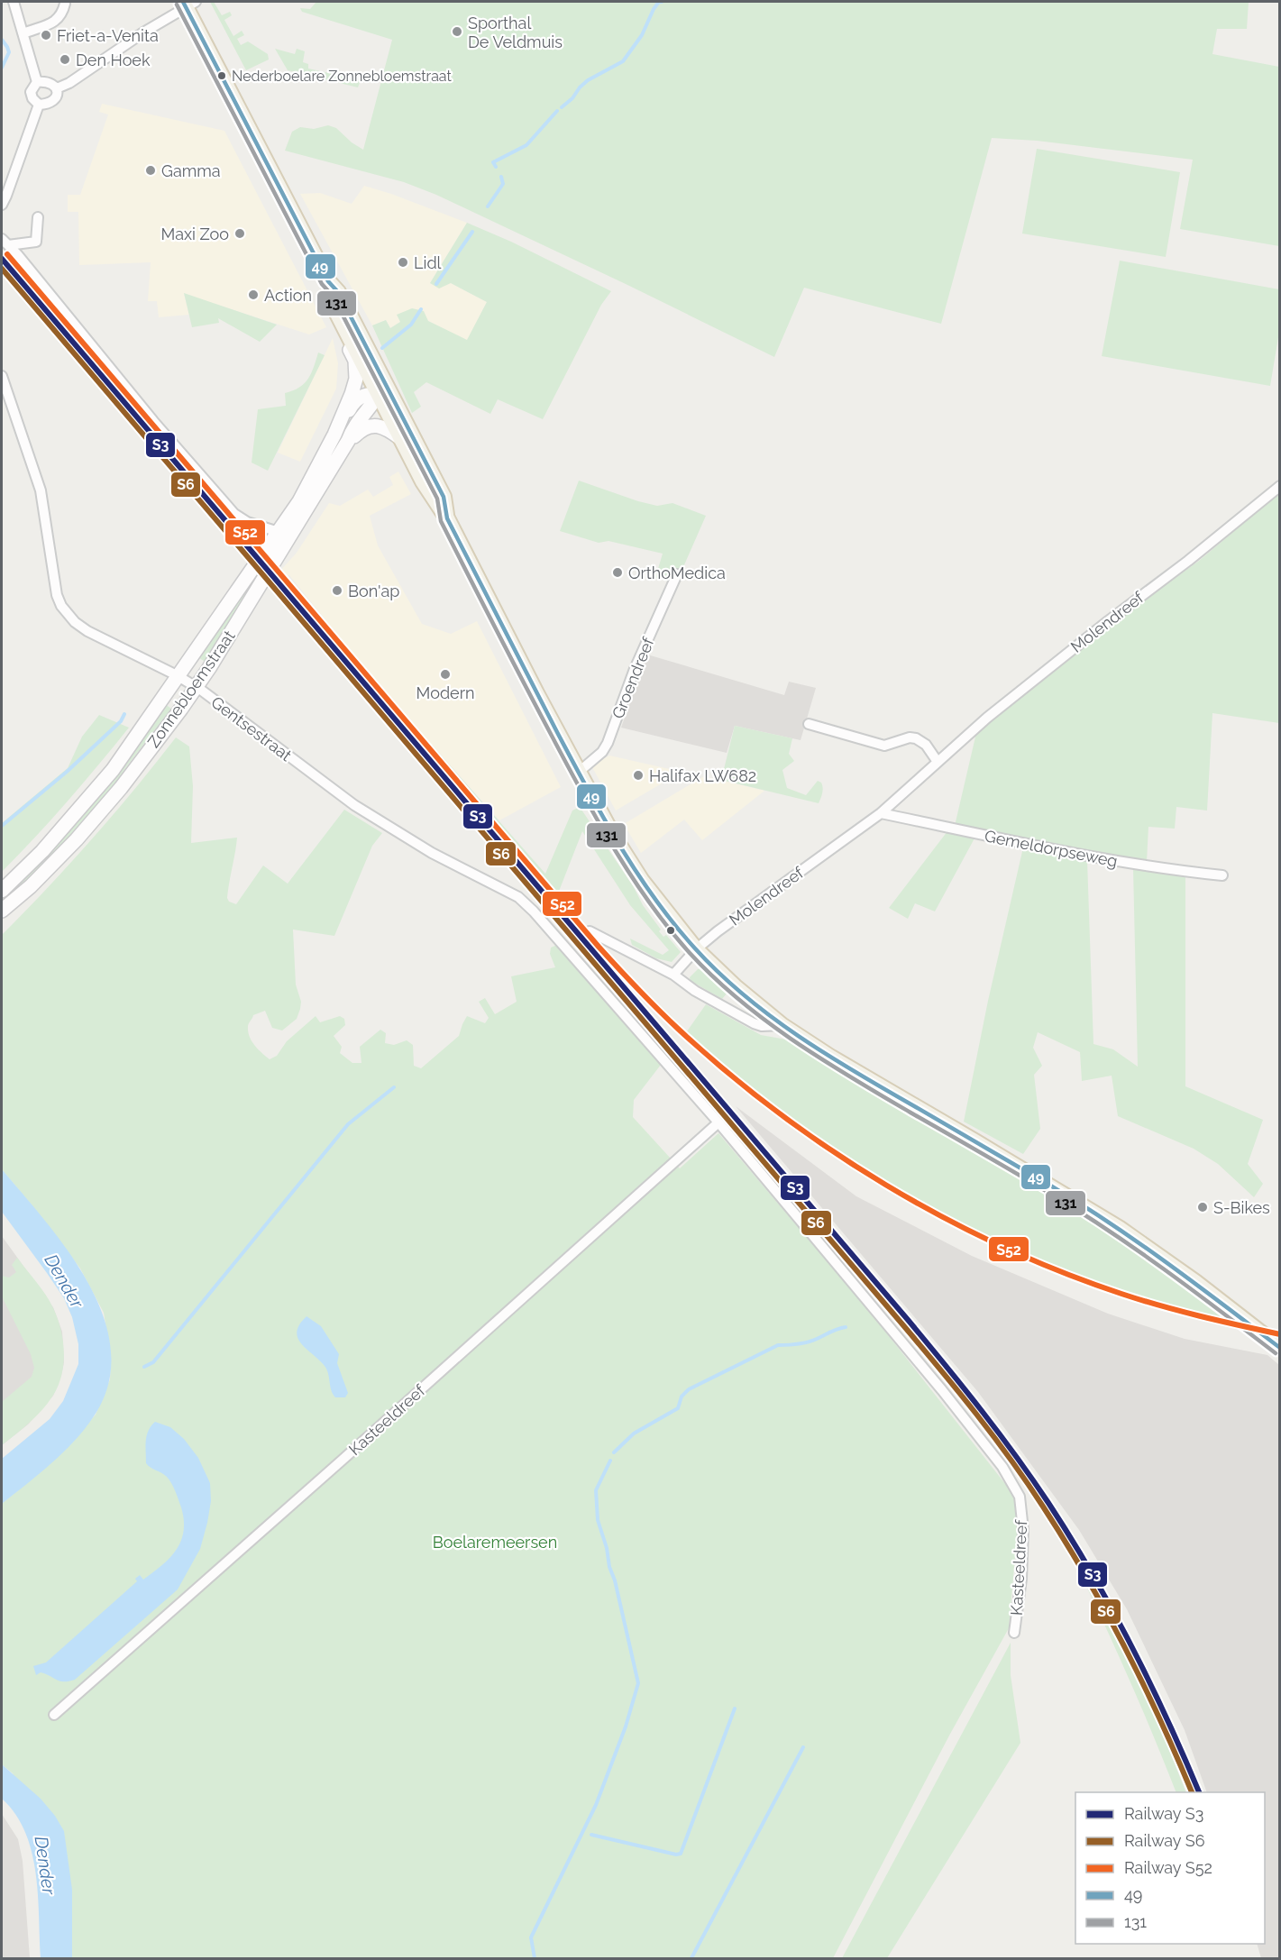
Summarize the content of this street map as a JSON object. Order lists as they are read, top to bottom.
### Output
{
  "streets": {
    "main road": ["Zonnebloemstraat"],
    "street": [
      "Molendreef",
      "Groendreef",
      "Gentsestraat",
      "Gemeldorpseweg",
      "Kasteeldreef"
    ]
  },
  "crossings": [
    ["Molendreef", "Gemeldorpseweg"],
    ["Zonnebloemstraat", "Gentsestraat"],
    ["Gentsestraat", "Kasteeldreef"]
  ],
  "water": ["Dender"],
  "parks": ["Boelaremeersen"],
  "places": [
    "Sporthal De Veldmuis",
    "Friet-a-Venita",
    "Den Hoek",
    "Nederboelare Zonnebloemstraat",
    "Gamma",
    "Maxi Zoo",
    "Lidl",
    "Action",
    "OrthoMedica",
    "Bon'ap",
    "Modern",
    "Halifax LW682",
    "S-Bikes"
  ],
  "lines": [
    "transit line 49",
    "transit line 131",
    "rail line S52",
    "rail line S3",
    "rail line S6"
  ],
  "legend": [
    "Railway S3",
    "Railway S6",
    "Railway S52",
    "49",
    "131"
  ]
}
